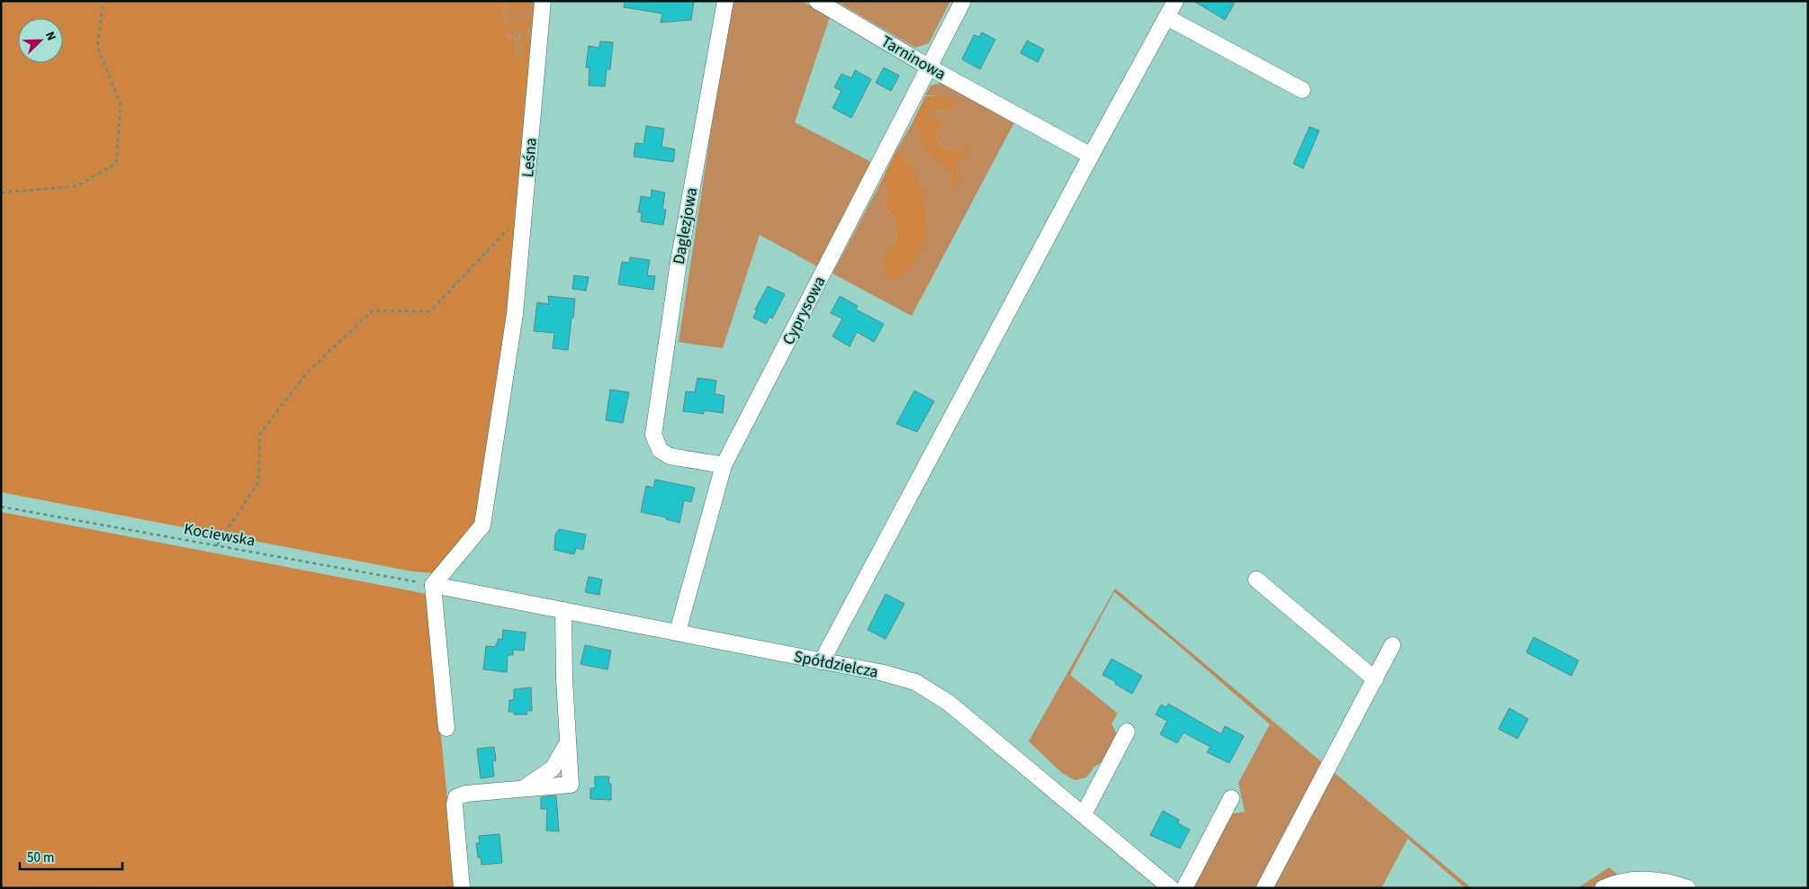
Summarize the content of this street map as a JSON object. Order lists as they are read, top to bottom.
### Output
{
  "streets": {
    "street": [
      "Tarninowa",
      "Leśna",
      "Daglezjowa",
      "Cyprysowa",
      "Spółdzielcza"
    ],
    "path": ["Kociewska"]
  },
  "crossings": [
    ["Tarninowa", "Cyprysowa"],
    ["Leśna", "Kociewska"],
    ["Leśna", "Spółdzielcza"],
    ["Daglezjowa", "Cyprysowa"],
    ["Cyprysowa", "Spółdzielcza"],
    ["Kociewska", "Spółdzielcza"]
  ],
  "scale_bar": "50 m",
  "north": "top right"
}
